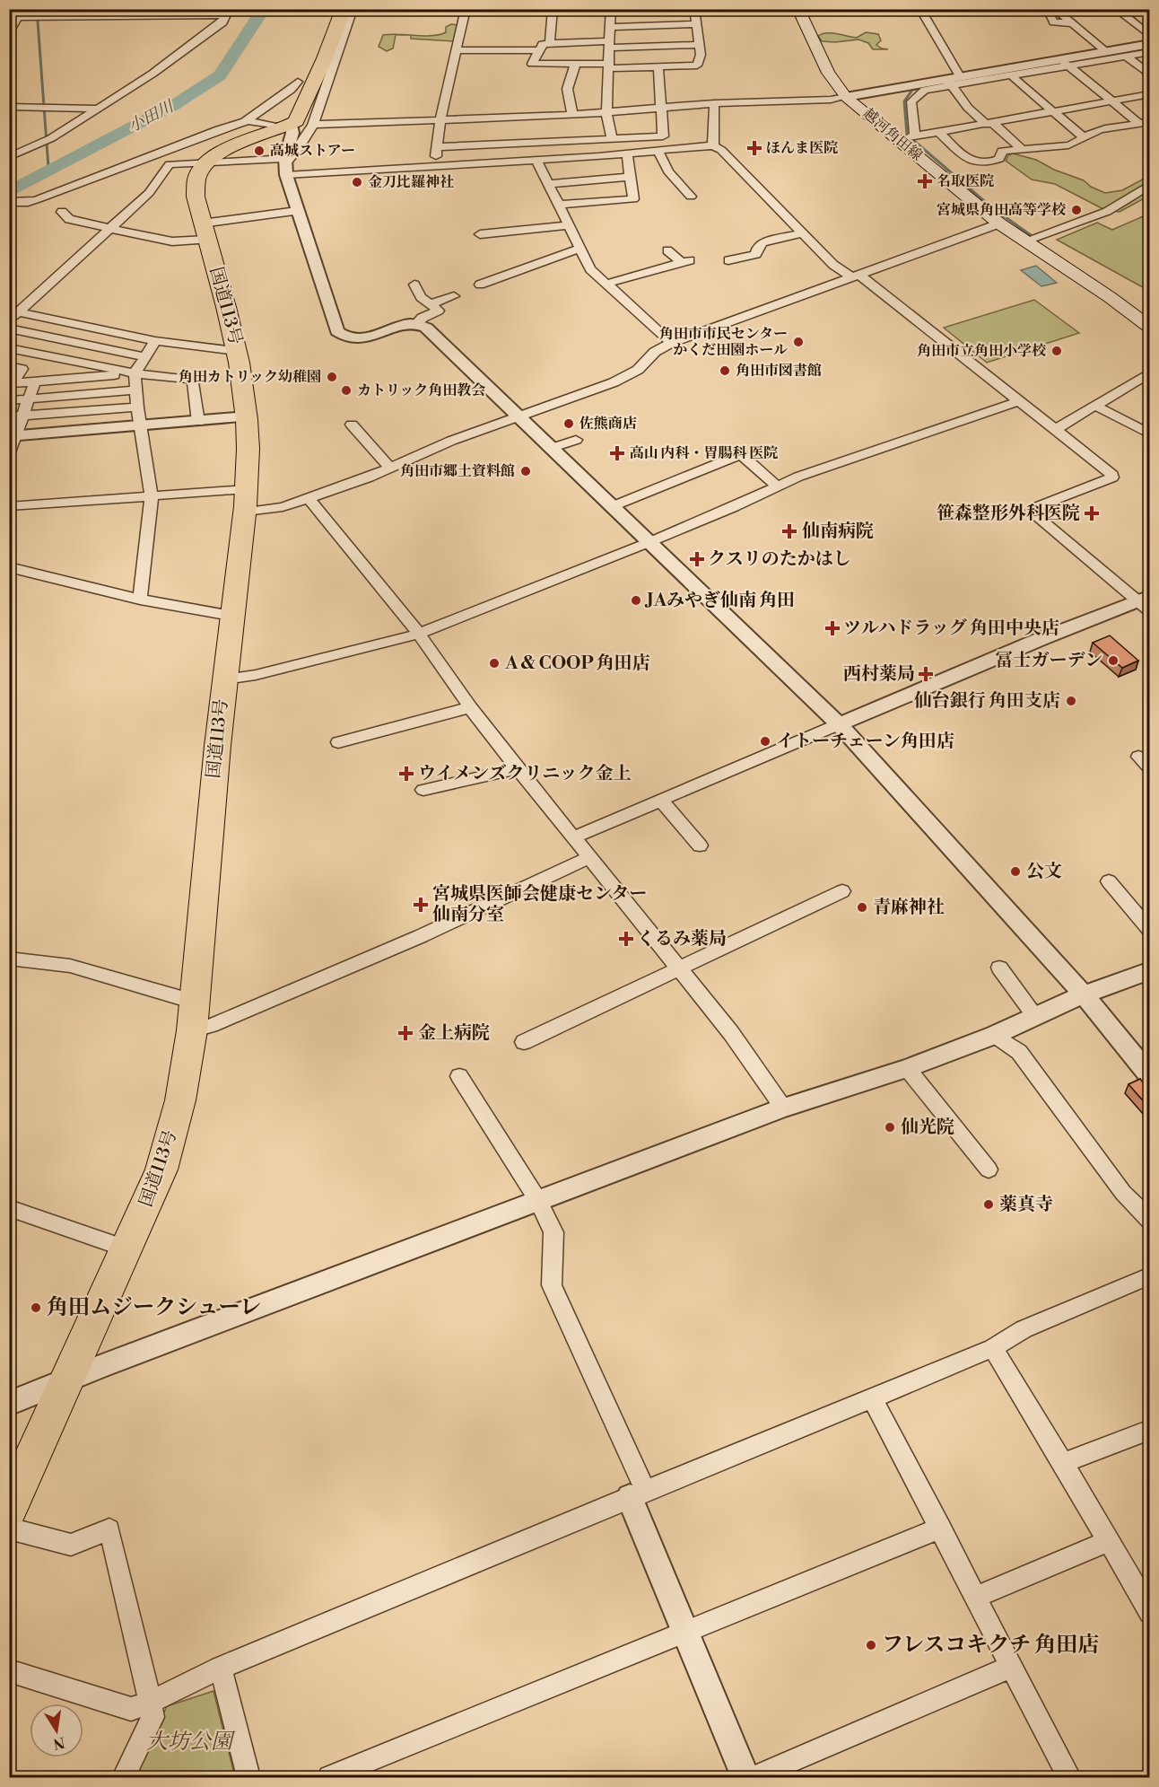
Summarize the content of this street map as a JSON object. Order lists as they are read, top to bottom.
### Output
{
  "streets": {
    "highway": ["国道113号"],
    "main road": ["越河角田線"]
  },
  "water": ["小田川"],
  "parks": ["大坊公園"],
  "places": {
    "health": [
      "ほんま医院",
      "名取医院",
      "高山 内科・胃腸科 医院",
      "笹森整形外科医院",
      "仙南病院",
      "クスリのたかはし",
      "ツルハドラッグ 角田中央店",
      "西村薬局",
      "ウイメンズクリニック金上",
      "宮城県医師会健康センター 仙南分室",
      "くるみ薬局",
      "金上病院"
    ],
    "other": [
      "高城ストアー",
      "金刀比羅神社",
      "宮城県角田高等学校",
      "角田市市民センター かくだ田園ホール",
      "角田市立角田小学校",
      "角田市図書館",
      "角田カトリック幼稚園",
      "カトリック角田教会",
      "佐熊商店",
      "角田市郷土資料館",
      "JAみやぎ仙南 角田",
      "冨士ガーデン",
      "A & COOP 角田店",
      "仙台銀行 角田支店",
      "イトーチェーン角田店",
      "公文",
      "青麻神社",
      "仙光院",
      "薬真寺",
      "角田ムジークシューレ",
      "フレスコキクチ 角田店"
    ]
  },
  "north": "bottom"
}
